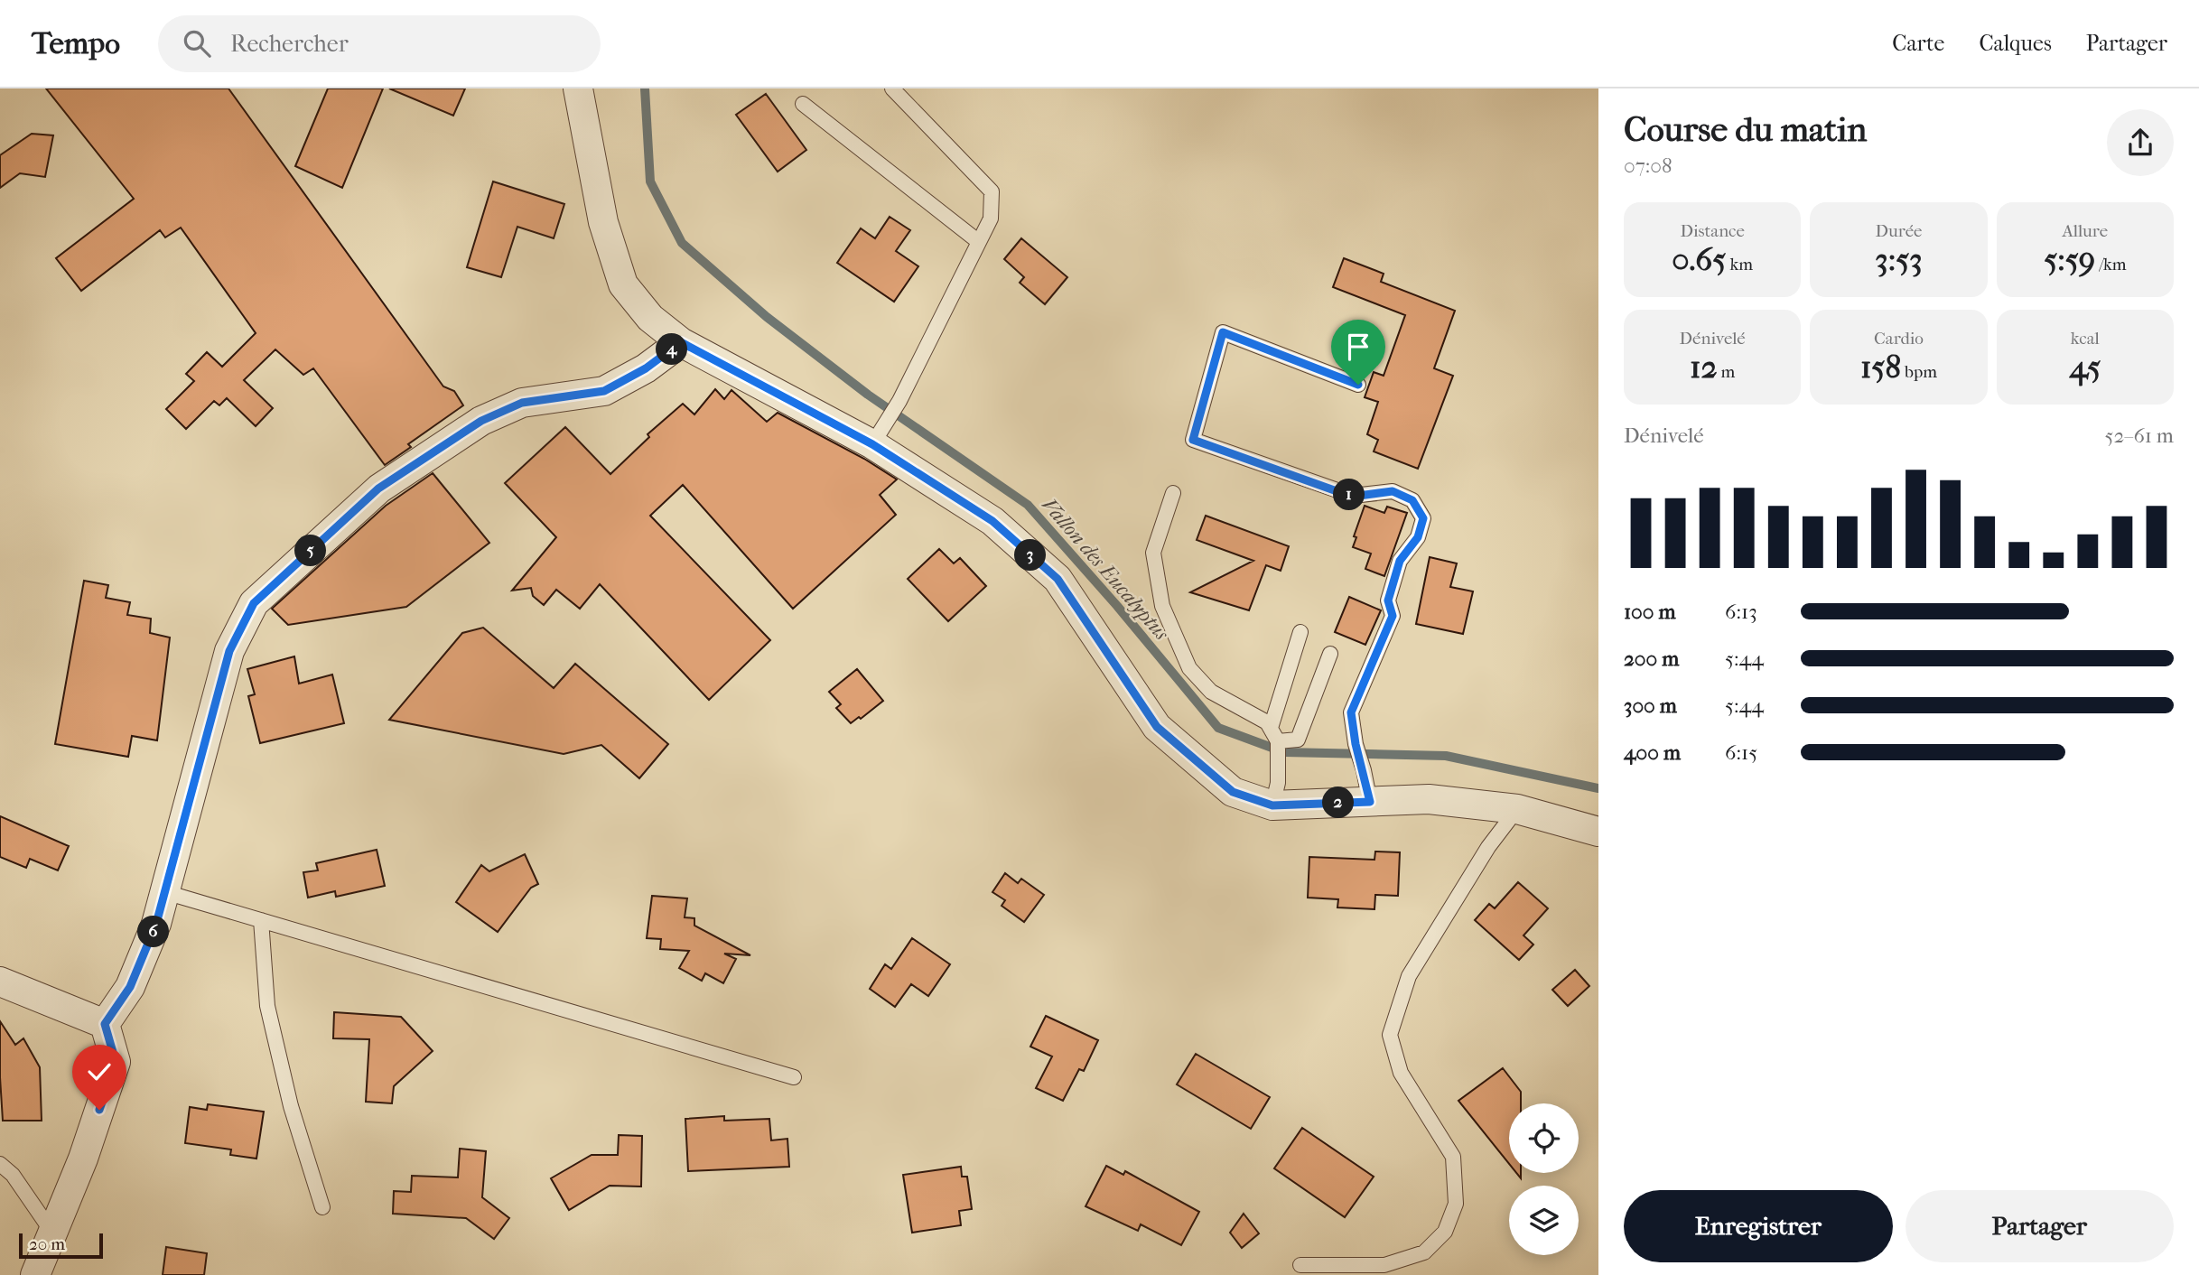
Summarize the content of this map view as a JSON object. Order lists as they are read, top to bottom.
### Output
{
  "water": ["Vallon des Eucalyptus"],
  "scale_bar": "20 m",
  "page": {
    "header": "Tempo",
    "search": "Rechercher",
    "nav": ["Carte", "Calques", "Partager"],
    "heading": ["Course du matin", "07:08"],
    "stats": [
      ["Distance", "0.65 km"],
      ["Durée", "3:53"],
      ["Allure", "5:59 /km"],
      ["Dénivelé", "12 m"],
      ["Cardio", "158 bpm"],
      ["kcal", "45"]
    ],
    "pins": [
      "4",
      "1",
      "5",
      "3",
      "2",
      "6"
    ],
    "chart": ["Dénivelé", "52–61 m"],
    "list": [
      {
        "name": "100 m",
        "note": "6:13"
      },
      {
        "name": "200 m",
        "note": "5:44"
      },
      {
        "name": "300 m",
        "note": "5:44"
      },
      {
        "name": "400 m",
        "note": "6:15"
      }
    ],
    "buttons": ["Enregistrer", "Partager"],
    "scale": "20 m"
  }
}
